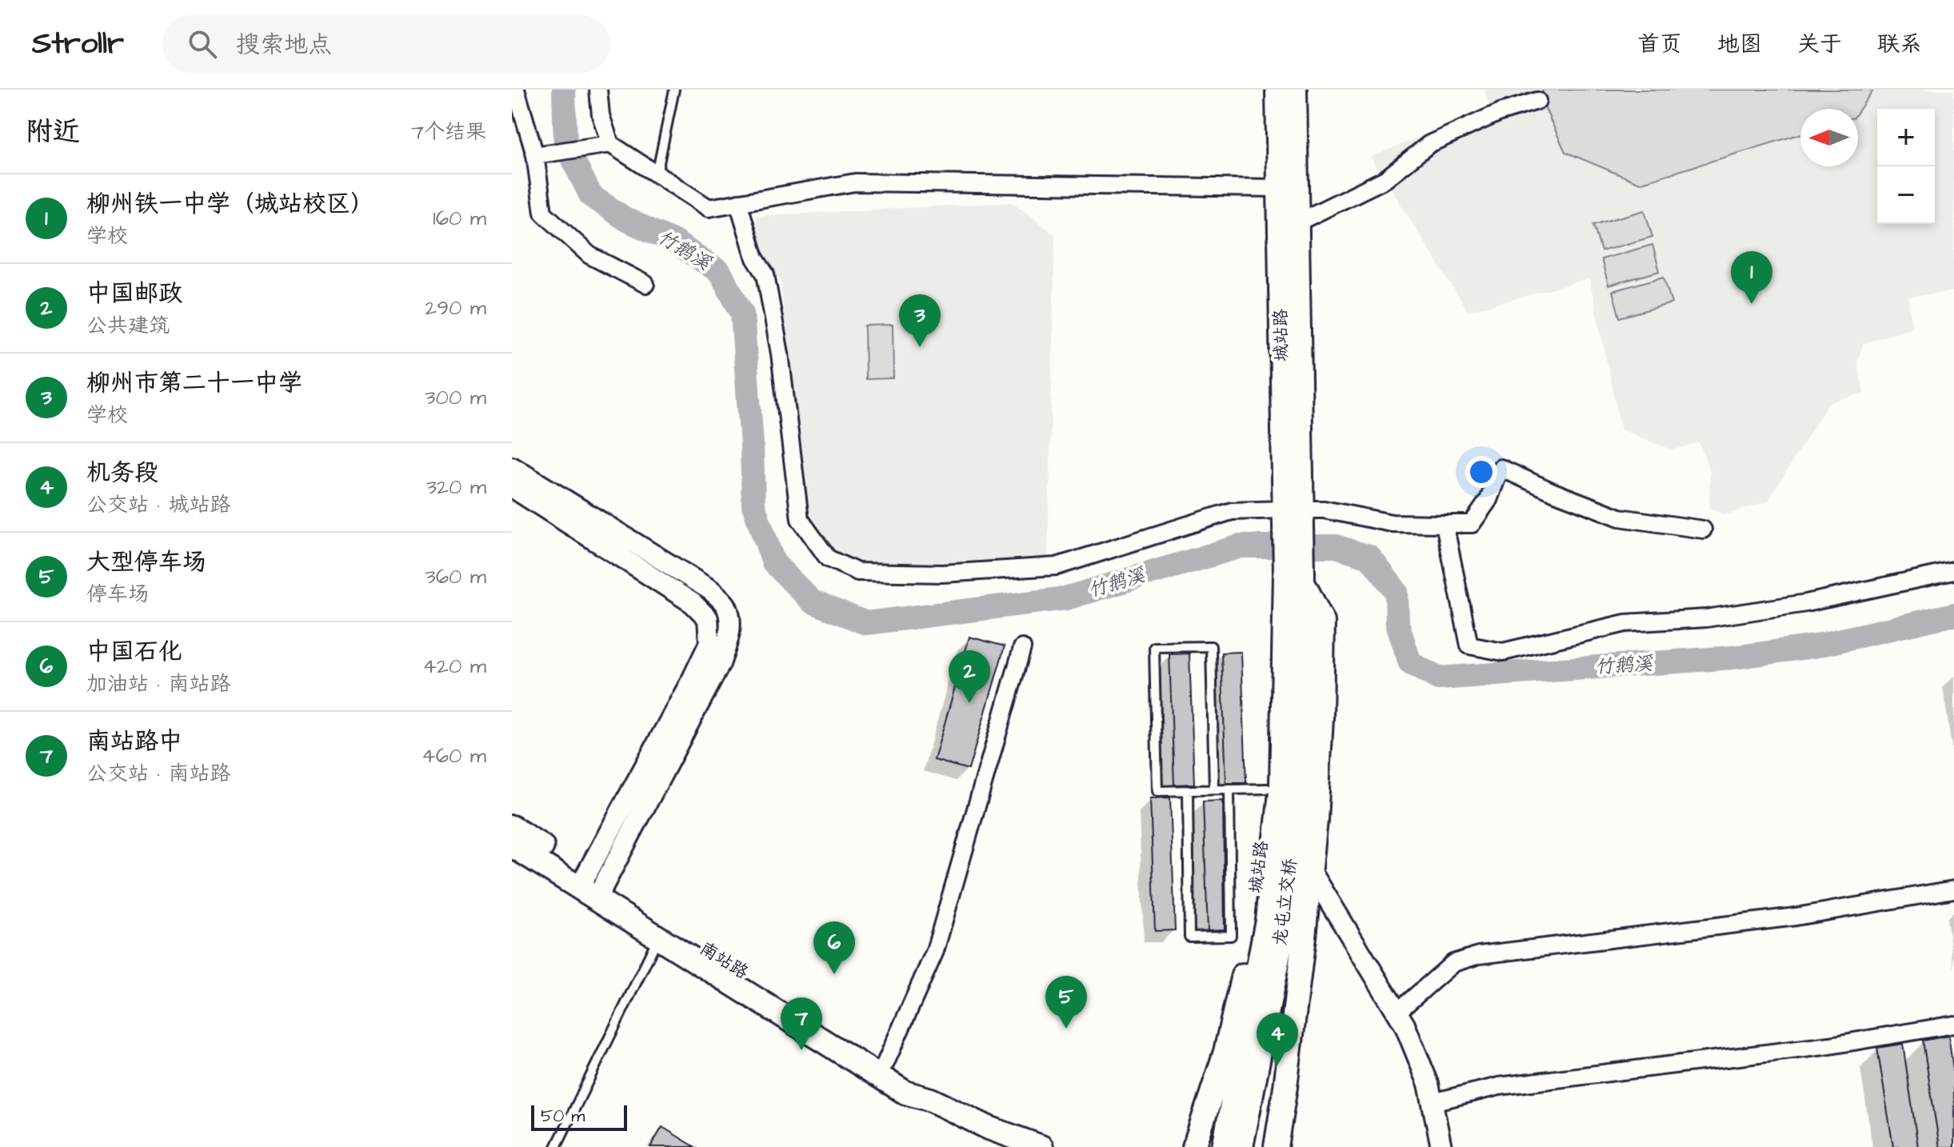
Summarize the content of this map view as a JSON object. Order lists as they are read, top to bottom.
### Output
{
  "streets": {
    "main road": ["城站路", "龙屯立交桥", "南站路"]
  },
  "crossings": [
    ["城站路", "龙屯立交桥"]
  ],
  "water": ["竹鹅溪"],
  "scale_bar": "50 m",
  "north": "left",
  "page": {
    "header": "Strollr",
    "search": "搜索地点",
    "nav": [
      "首页",
      "地图",
      "关于",
      "联系"
    ],
    "heading": ["附近", "7个结果"],
    "map_buttons": ["+", "−"],
    "list": [
      {
        "mark": "1",
        "name": "柳州铁一中学（城站校区）",
        "note": "学校",
        "value": "160 m"
      },
      {
        "mark": "2",
        "name": "中国邮政",
        "note": "公共建筑",
        "value": "290 m"
      },
      {
        "mark": "3",
        "name": "柳州市第二十一中学",
        "note": "学校",
        "value": "300 m"
      },
      {
        "mark": "4",
        "name": "机务段",
        "note": "公交站 · 城站路",
        "value": "320 m"
      },
      {
        "mark": "5",
        "name": "大型停车场",
        "note": "停车场",
        "value": "360 m"
      },
      {
        "mark": "6",
        "name": "中国石化",
        "note": "加油站 · 南站路",
        "value": "420 m"
      },
      {
        "mark": "7",
        "name": "南站路中",
        "note": "公交站 · 南站路",
        "value": "460 m"
      }
    ],
    "pins": [
      "1",
      "3",
      "2",
      "6",
      "5",
      "7",
      "4"
    ],
    "scale": "50 m"
  }
}
